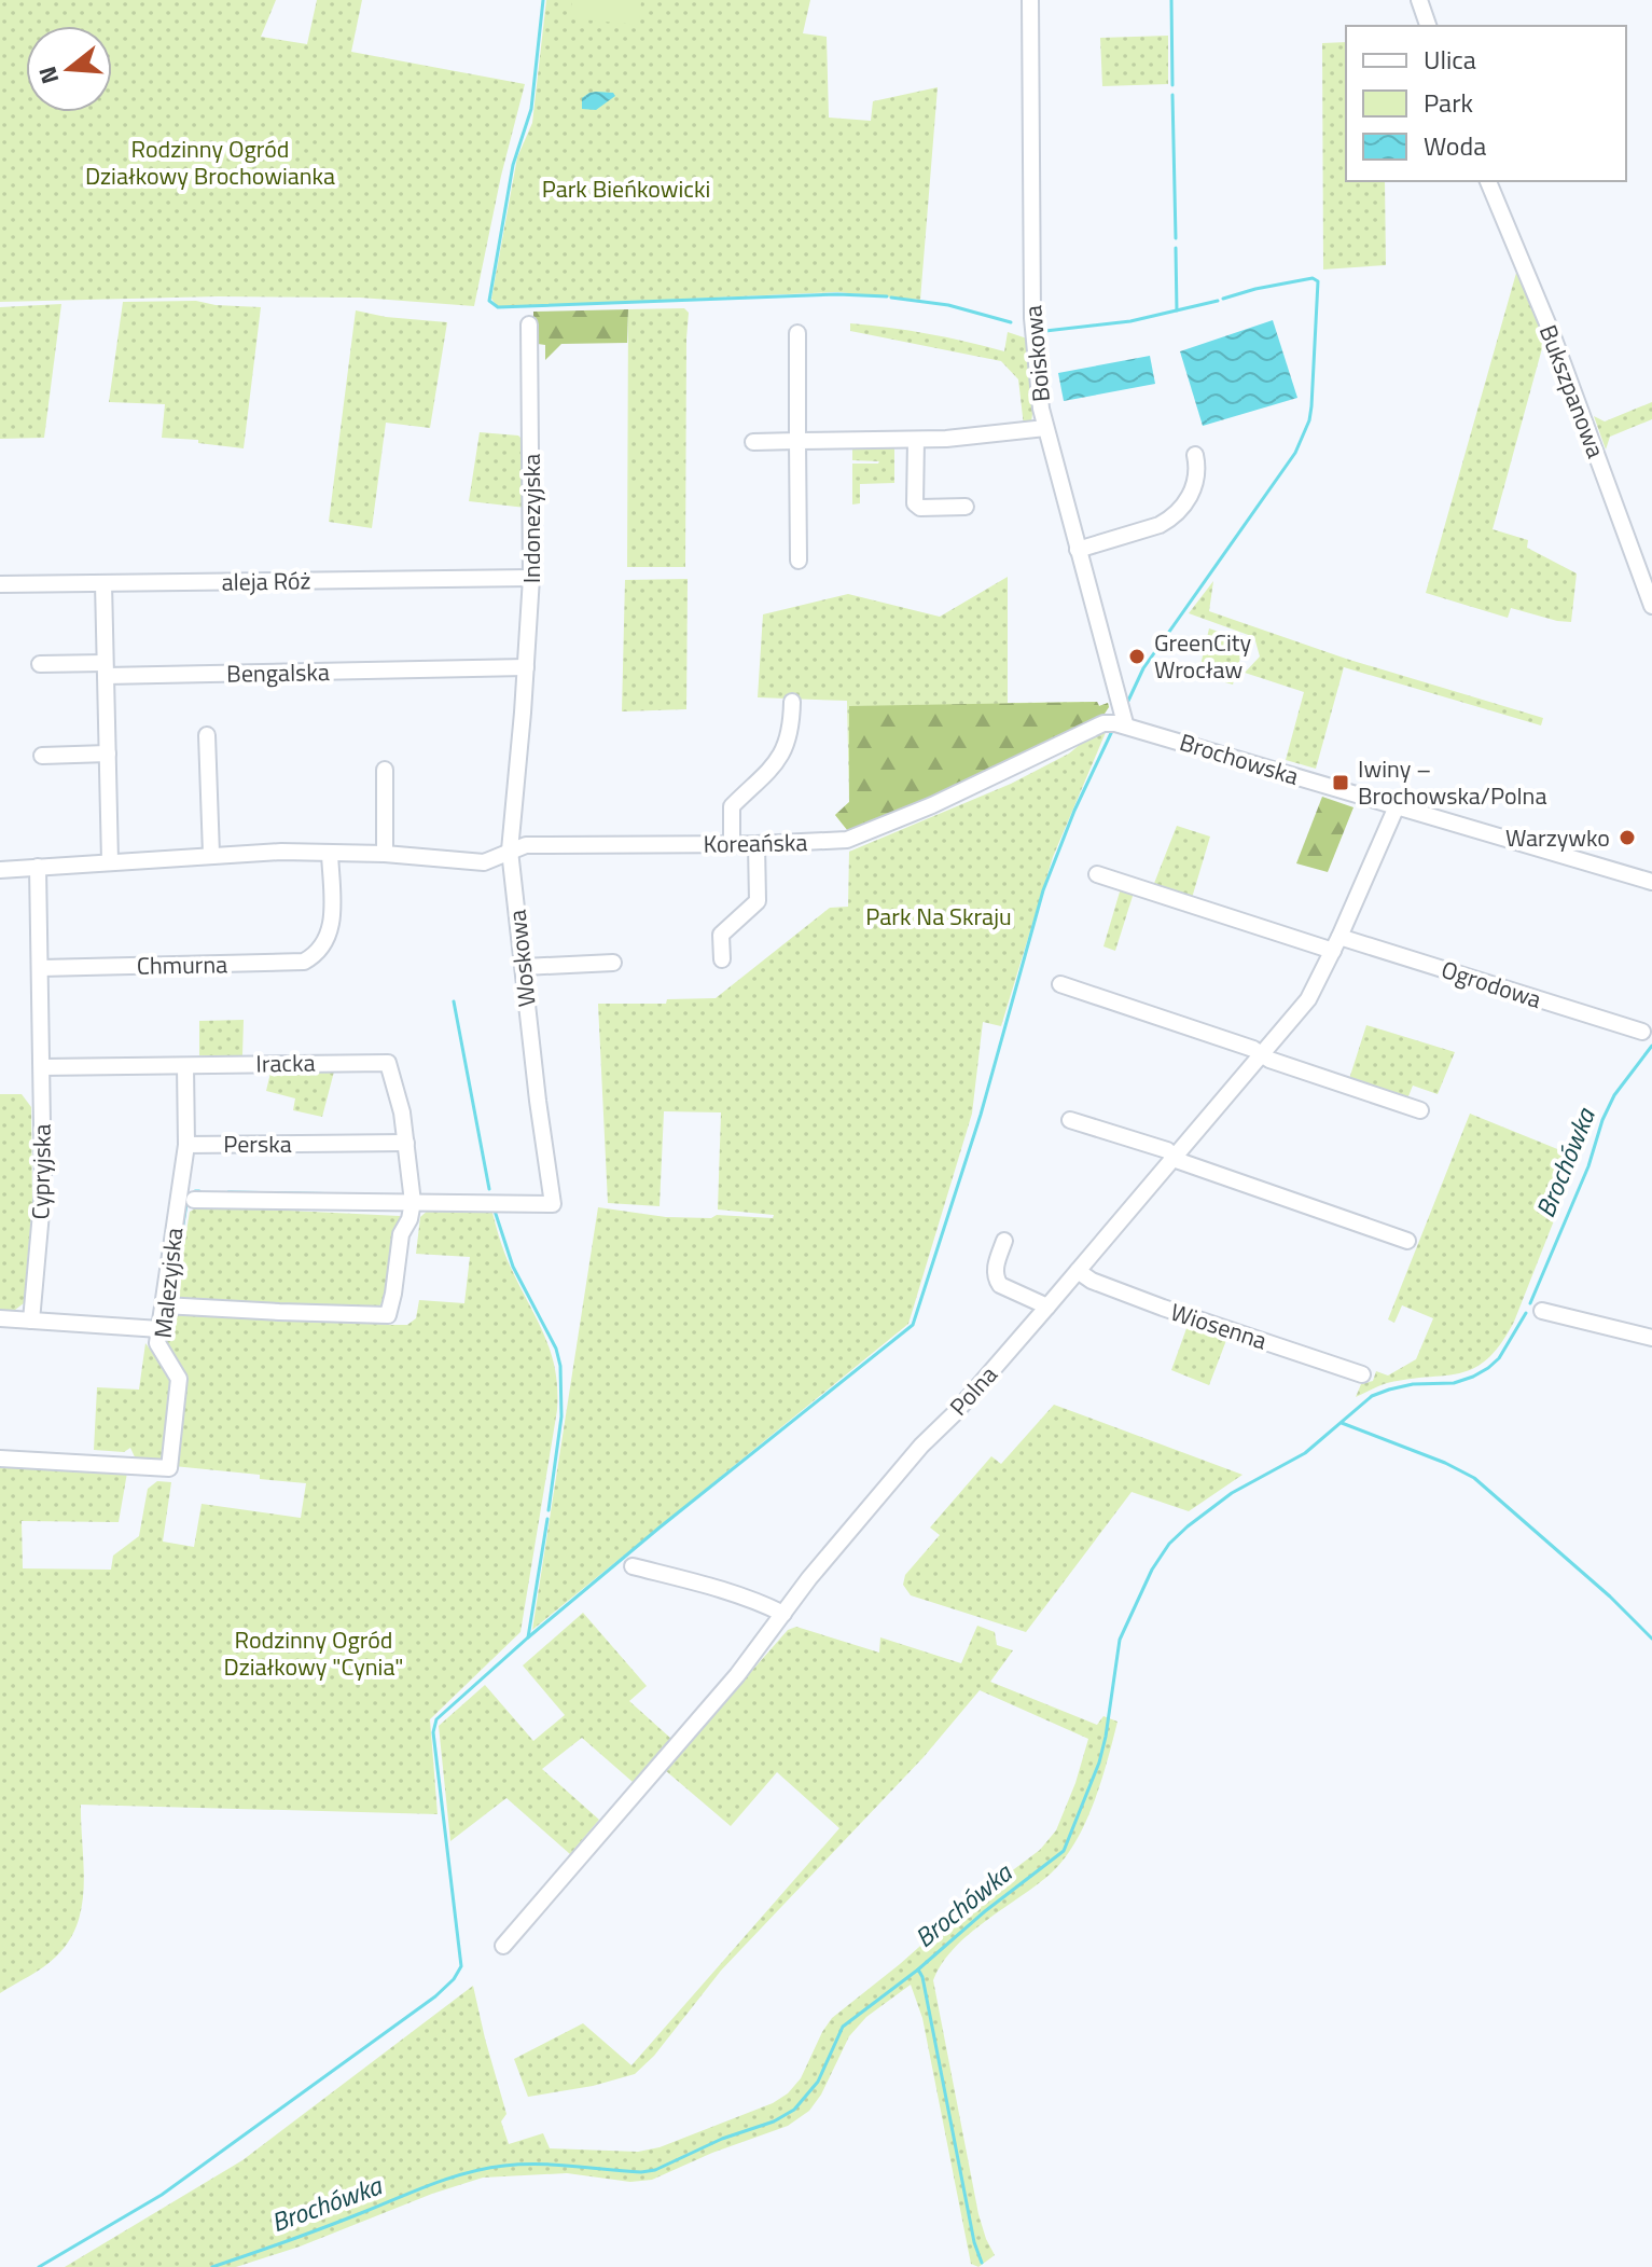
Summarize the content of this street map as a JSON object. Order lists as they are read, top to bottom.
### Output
{
  "streets": {
    "street": [
      "Boiskowa",
      "Bukszpanowa",
      "Indonezyjska",
      "aleja Róż",
      "Bengalska",
      "Brochowska",
      "Koreańska",
      "Woskowa",
      "Chmurna",
      "Ogrodowa",
      "Iracka",
      "Perska",
      "Cypryjska",
      "Malezyjska",
      "Wiosenna",
      "Polna"
    ]
  },
  "crossings": [
    ["Boiskowa", "Brochowska"],
    ["Indonezyjska", "aleja Róż"],
    ["Indonezyjska", "Bengalska"],
    ["Indonezyjska", "Woskowa"],
    ["Brochowska", "Koreańska"],
    ["Brochowska", "Polna"],
    ["Koreańska", "Woskowa"],
    ["Koreańska", "Chmurna"],
    ["Woskowa", "Iracka"],
    ["Chmurna", "Cypryjska"],
    ["Ogrodowa", "Polna"],
    ["Iracka", "Perska"],
    ["Iracka", "Cypryjska"],
    ["Perska", "Malezyjska"],
    ["Wiosenna", "Polna"]
  ],
  "water": ["Brochówka"],
  "parks": [
    "Rodzinny Ogród Działkowy Brochowianka",
    "Park Bieńkowicki",
    "Park Na Skraju",
    "Rodzinny Ogród Działkowy \"Cynia\""
  ],
  "places": {
    "other": ["GreenCity Wrocław", "Warzywko"],
    "transit": ["Iwiny – Brochowska/Polna"]
  },
  "legend": ["Ulica", "Park", "Woda"],
  "north": "left"
}
